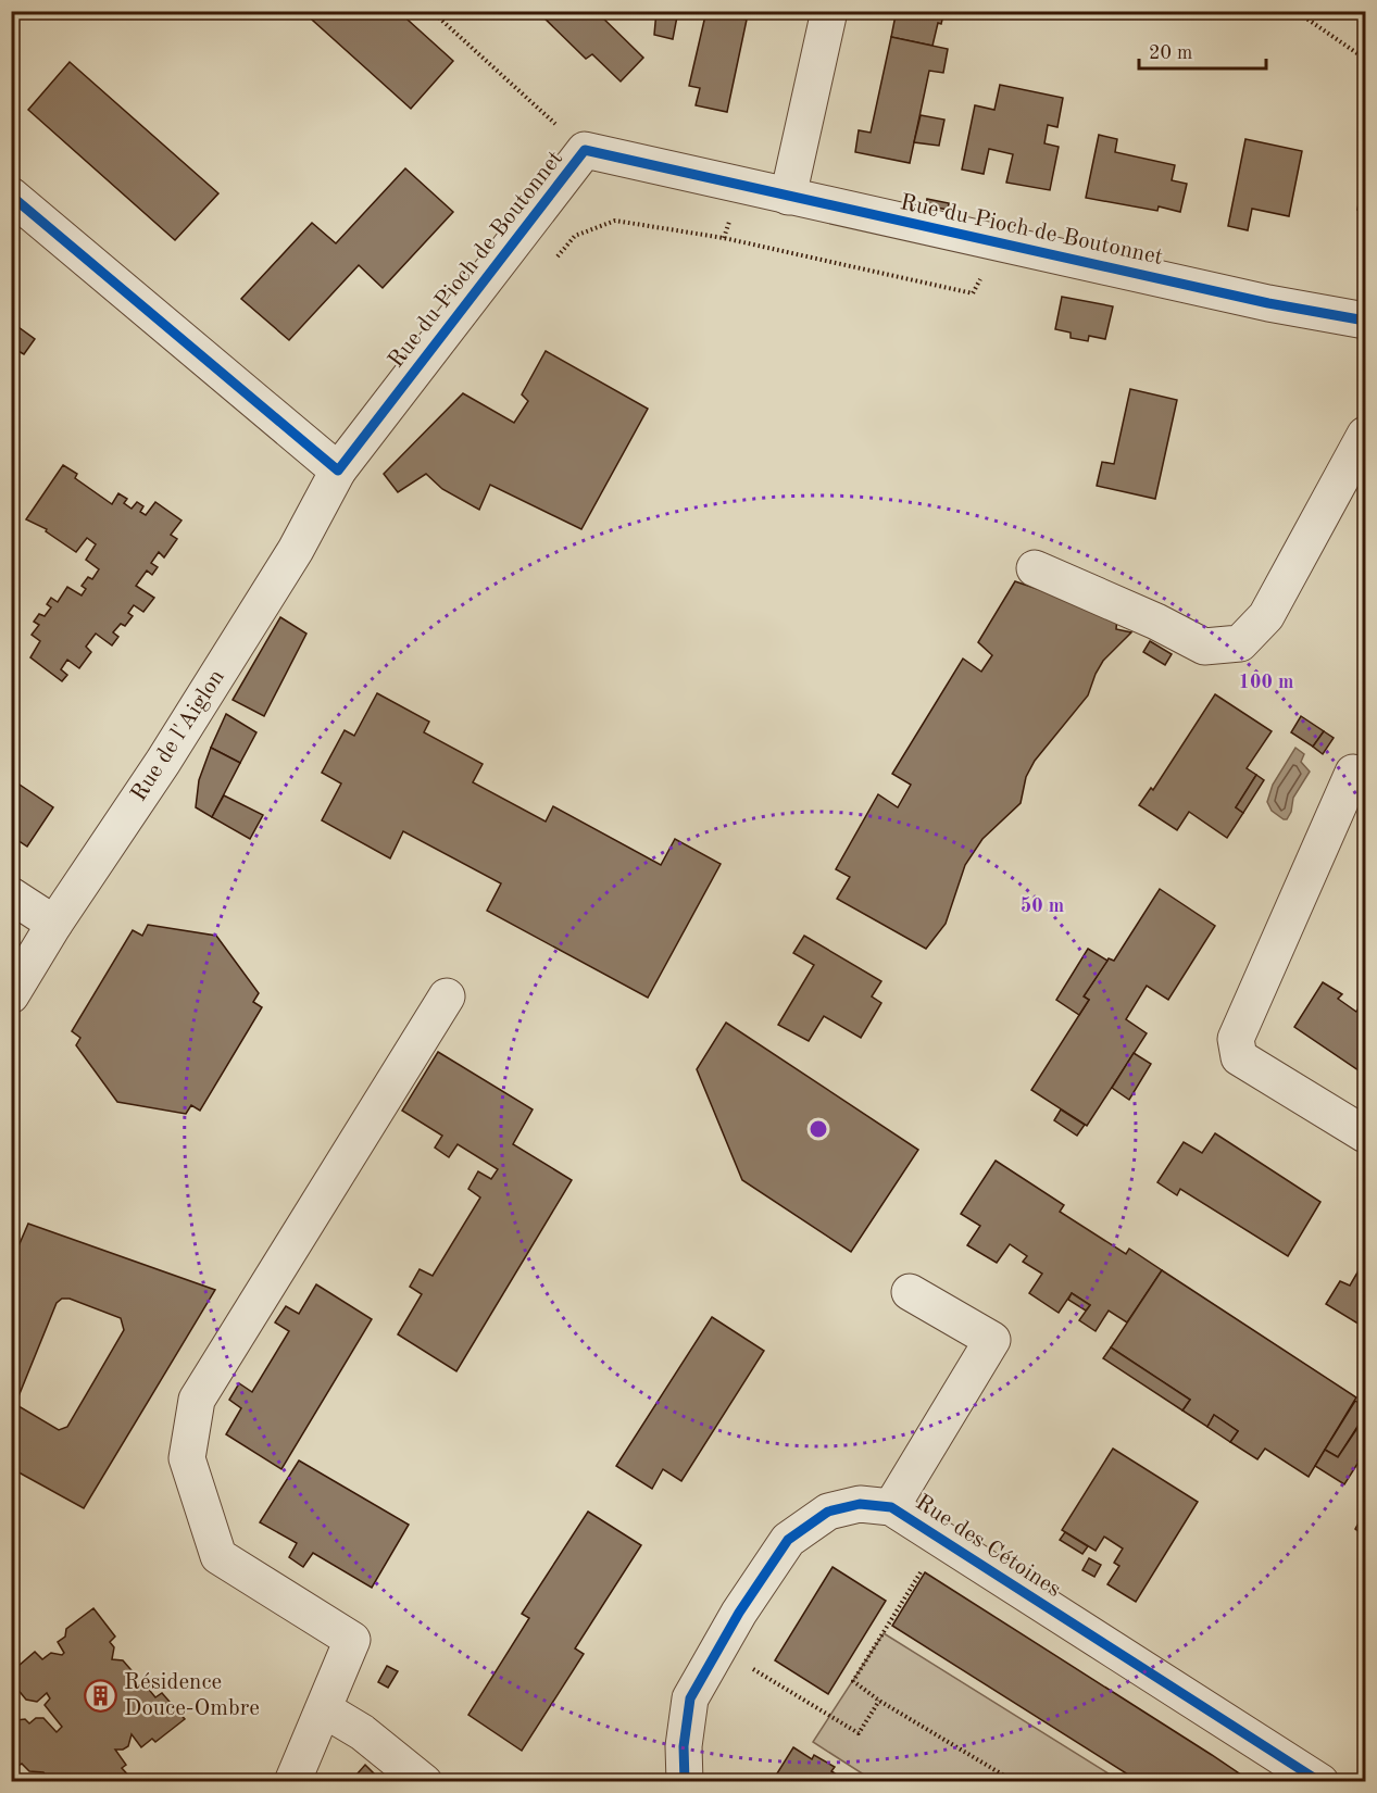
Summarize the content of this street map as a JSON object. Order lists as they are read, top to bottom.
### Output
{
  "streets": {
    "street": ["Rue du Pioch de Boutonnet", "Rue de l'Aiglon", "Rue des Cétoines"]
  },
  "crossings": [
    ["Rue du Pioch de Boutonnet", "Rue de l'Aiglon"]
  ],
  "places": {
    "building": ["Résidence Douce-Ombre"]
  },
  "scale_bar": "20 m",
  "rings": ["100 m", "50 m"]
}
